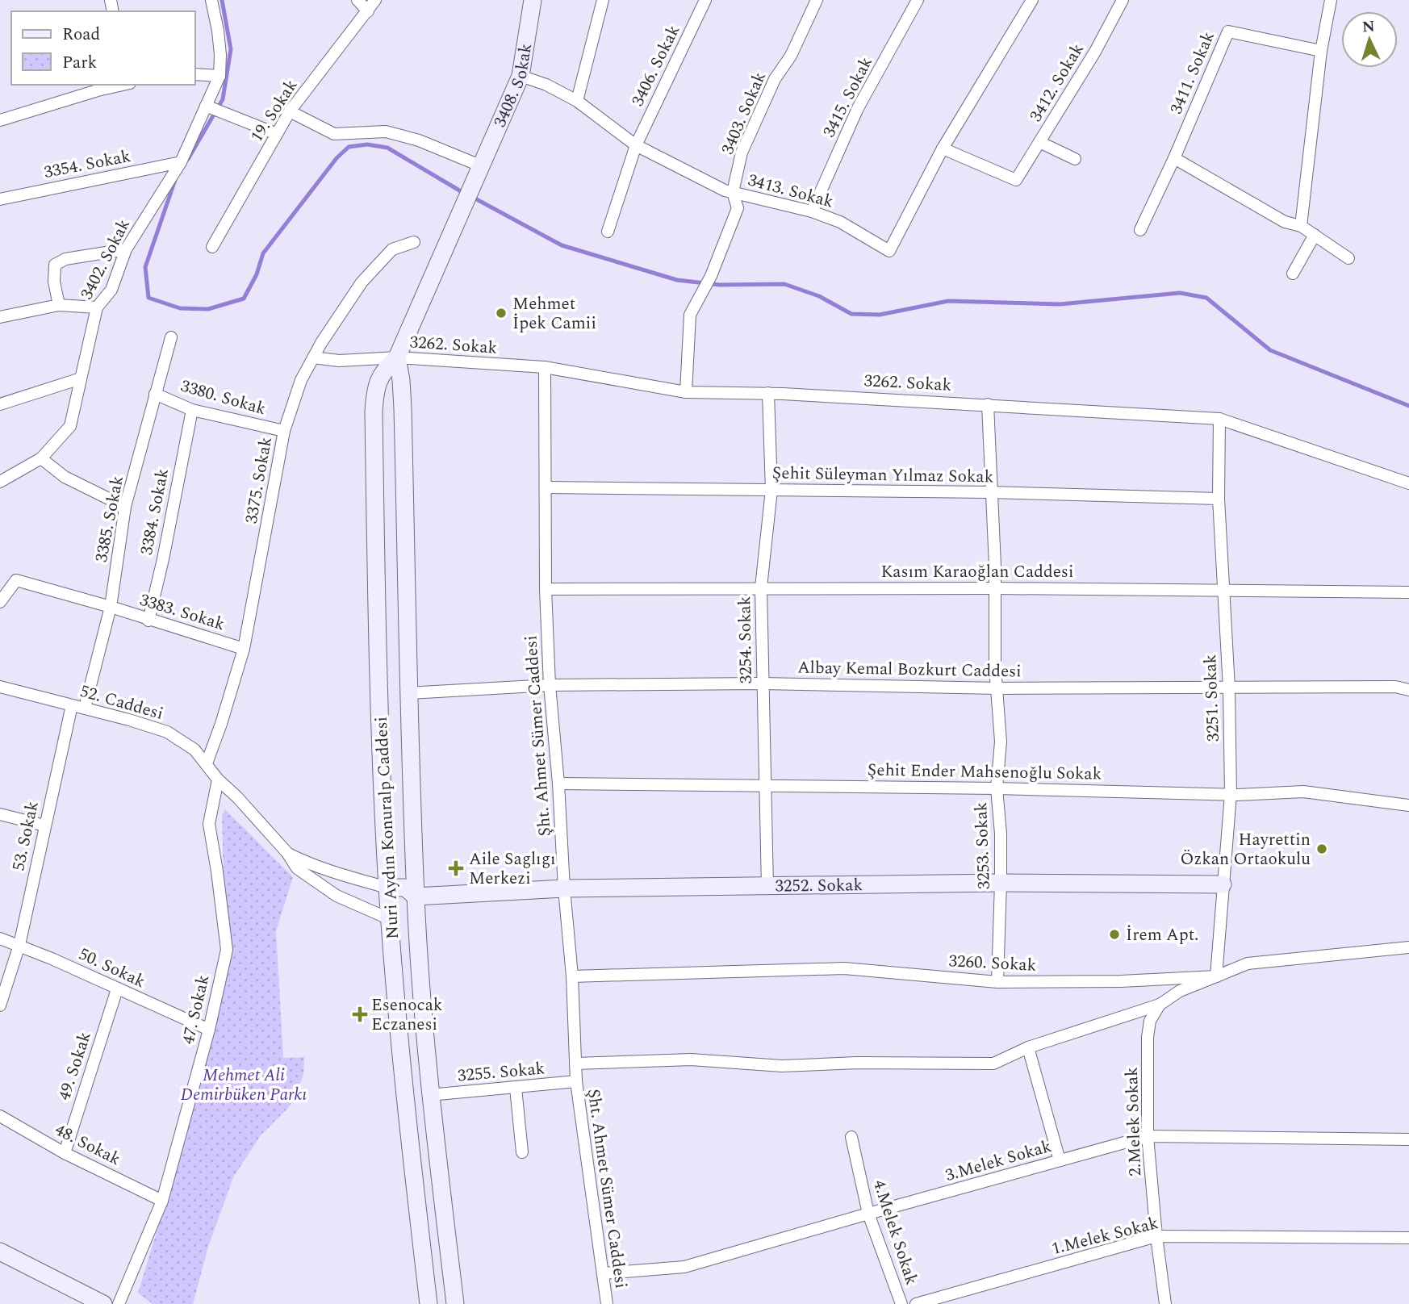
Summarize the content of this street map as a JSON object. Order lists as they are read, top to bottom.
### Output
{
  "streets": {
    "street": [
      "3406. Sokak",
      "3411. Sokak",
      "3412. Sokak",
      "3408. Sokak",
      "3415. Sokak",
      "19. Sokak",
      "3403. Sokak",
      "3354. Sokak",
      "3413. Sokak",
      "3402. Sokak",
      "3262. Sokak",
      "3380. Sokak",
      "Şehit Süleyman Yılmaz Sokak",
      "3375. Sokak",
      "3384. Sokak",
      "3385. Sokak",
      "Kasım Karaoğlan Caddesi",
      "3383. Sokak",
      "3254. Sokak",
      "Albay Kemal Bozkurt Caddesi",
      "3251. Sokak",
      "52. Caddesi",
      "Şht. Ahmet Sümer Caddesi",
      "Şehit Ender Mahsenoğlu Sokak",
      "Nuri Aydın Konuralp Caddesi",
      "53. Sokak",
      "3253. Sokak",
      "3252. Sokak",
      "3260. Sokak",
      "50. Sokak",
      "47. Sokak",
      "49. Sokak",
      "3255. Sokak",
      "2.Melek Sokak",
      "48. Sokak",
      "3.Melek Sokak",
      "4.Melek Sokak",
      "1.Melek Sokak"
    ]
  },
  "crossings": [
    ["3406. Sokak", "3413. Sokak"],
    ["3412. Sokak", "3413. Sokak"],
    ["3408. Sokak", "3413. Sokak"],
    ["3408. Sokak", "Nuri Aydın Konuralp Caddesi"],
    ["3415. Sokak", "3413. Sokak"],
    ["3403. Sokak", "3413. Sokak"],
    ["3403. Sokak", "3262. Sokak"],
    ["3354. Sokak", "3402. Sokak"],
    ["3262. Sokak", "3375. Sokak"],
    ["3262. Sokak", "3254. Sokak"],
    ["3262. Sokak", "3251. Sokak"],
    ["3262. Sokak", "Şht. Ahmet Sümer Caddesi"],
    ["3262. Sokak", "Nuri Aydın Konuralp Caddesi"],
    ["3262. Sokak", "3253. Sokak"],
    ["3380. Sokak", "3375. Sokak"],
    ["3380. Sokak", "3384. Sokak"],
    ["3380. Sokak", "3385. Sokak"],
    ["Şehit Süleyman Yılmaz Sokak", "3254. Sokak"],
    ["Şehit Süleyman Yılmaz Sokak", "3251. Sokak"],
    ["Şehit Süleyman Yılmaz Sokak", "Şht. Ahmet Sümer Caddesi"],
    ["Şehit Süleyman Yılmaz Sokak", "3253. Sokak"],
    ["3375. Sokak", "3383. Sokak"],
    ["3375. Sokak", "52. Caddesi"],
    ["3384. Sokak", "3383. Sokak"],
    ["3385. Sokak", "3383. Sokak"],
    ["3385. Sokak", "52. Caddesi"],
    ["Kasım Karaoğlan Caddesi", "3254. Sokak"],
    ["Kasım Karaoğlan Caddesi", "3251. Sokak"],
    ["Kasım Karaoğlan Caddesi", "Şht. Ahmet Sümer Caddesi"],
    ["Kasım Karaoğlan Caddesi", "3253. Sokak"],
    ["3254. Sokak", "Albay Kemal Bozkurt Caddesi"],
    ["3254. Sokak", "Şehit Ender Mahsenoğlu Sokak"],
    ["3254. Sokak", "3252. Sokak"],
    ["Albay Kemal Bozkurt Caddesi", "3251. Sokak"],
    ["Albay Kemal Bozkurt Caddesi", "Şht. Ahmet Sümer Caddesi"],
    ["Albay Kemal Bozkurt Caddesi", "Nuri Aydın Konuralp Caddesi"],
    ["Albay Kemal Bozkurt Caddesi", "3253. Sokak"],
    ["3251. Sokak", "Şehit Ender Mahsenoğlu Sokak"],
    ["3251. Sokak", "3252. Sokak"],
    ["3251. Sokak", "3260. Sokak"],
    ["52. Caddesi", "Nuri Aydın Konuralp Caddesi"],
    ["52. Caddesi", "53. Sokak"],
    ["52. Caddesi", "47. Sokak"],
    ["Şht. Ahmet Sümer Caddesi", "Şehit Ender Mahsenoğlu Sokak"],
    ["Şht. Ahmet Sümer Caddesi", "3252. Sokak"],
    ["Şht. Ahmet Sümer Caddesi", "3260. Sokak"],
    ["Şht. Ahmet Sümer Caddesi", "3255. Sokak"],
    ["Şht. Ahmet Sümer Caddesi", "3.Melek Sokak"],
    ["Şehit Ender Mahsenoğlu Sokak", "3253. Sokak"],
    ["Nuri Aydın Konuralp Caddesi", "3252. Sokak"],
    ["Nuri Aydın Konuralp Caddesi", "3255. Sokak"],
    ["53. Sokak", "50. Sokak"],
    ["3253. Sokak", "3252. Sokak"],
    ["3253. Sokak", "3260. Sokak"],
    ["50. Sokak", "47. Sokak"],
    ["50. Sokak", "49. Sokak"],
    ["47. Sokak", "48. Sokak"],
    ["49. Sokak", "48. Sokak"],
    ["2.Melek Sokak", "3.Melek Sokak"],
    ["2.Melek Sokak", "1.Melek Sokak"],
    ["3.Melek Sokak", "4.Melek Sokak"]
  ],
  "parks": ["Mehmet Ali Demirbüken Parkı"],
  "places": {
    "other": ["Mehmet İpek Camii", "Hayrettin Özkan Ortaokulu", "İrem Apt."],
    "health": ["Aile Saglıgı Merkezi", "Esenocak Eczanesi"]
  },
  "legend": ["Road", "Park"],
  "north": "top"
}
